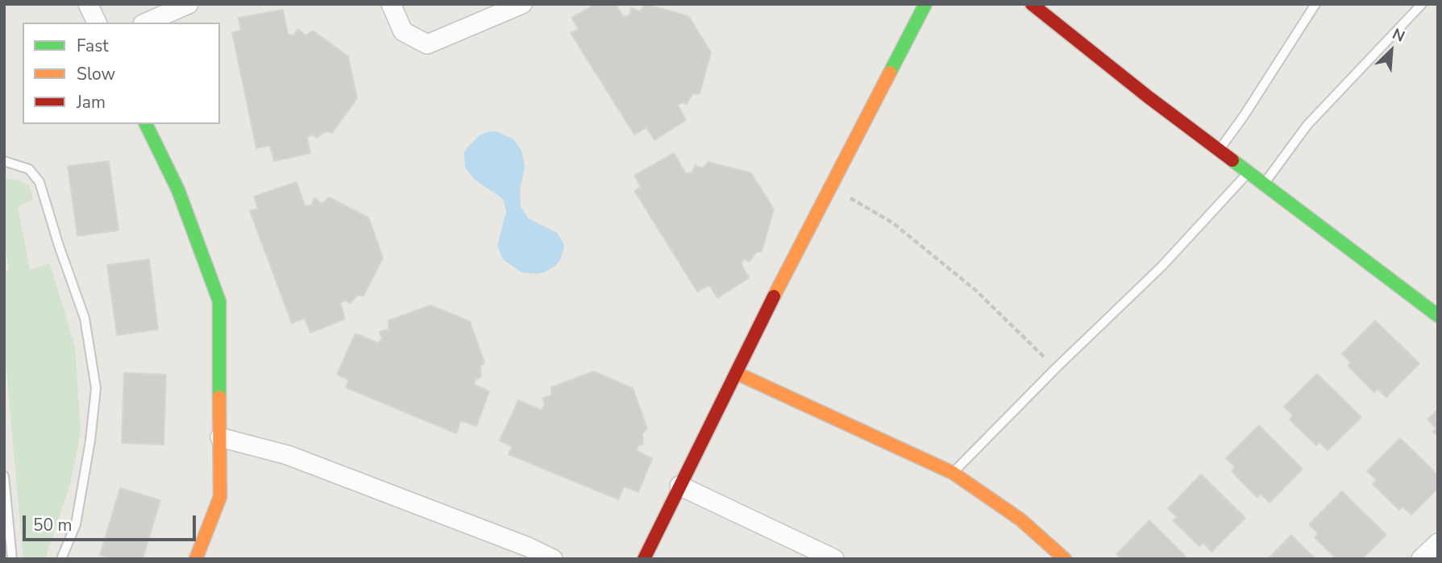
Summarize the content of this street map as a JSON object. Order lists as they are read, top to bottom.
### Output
{
  "legend": ["Fast", "Slow", "Jam"],
  "scale_bar": "50 m",
  "north": "top right"
}
